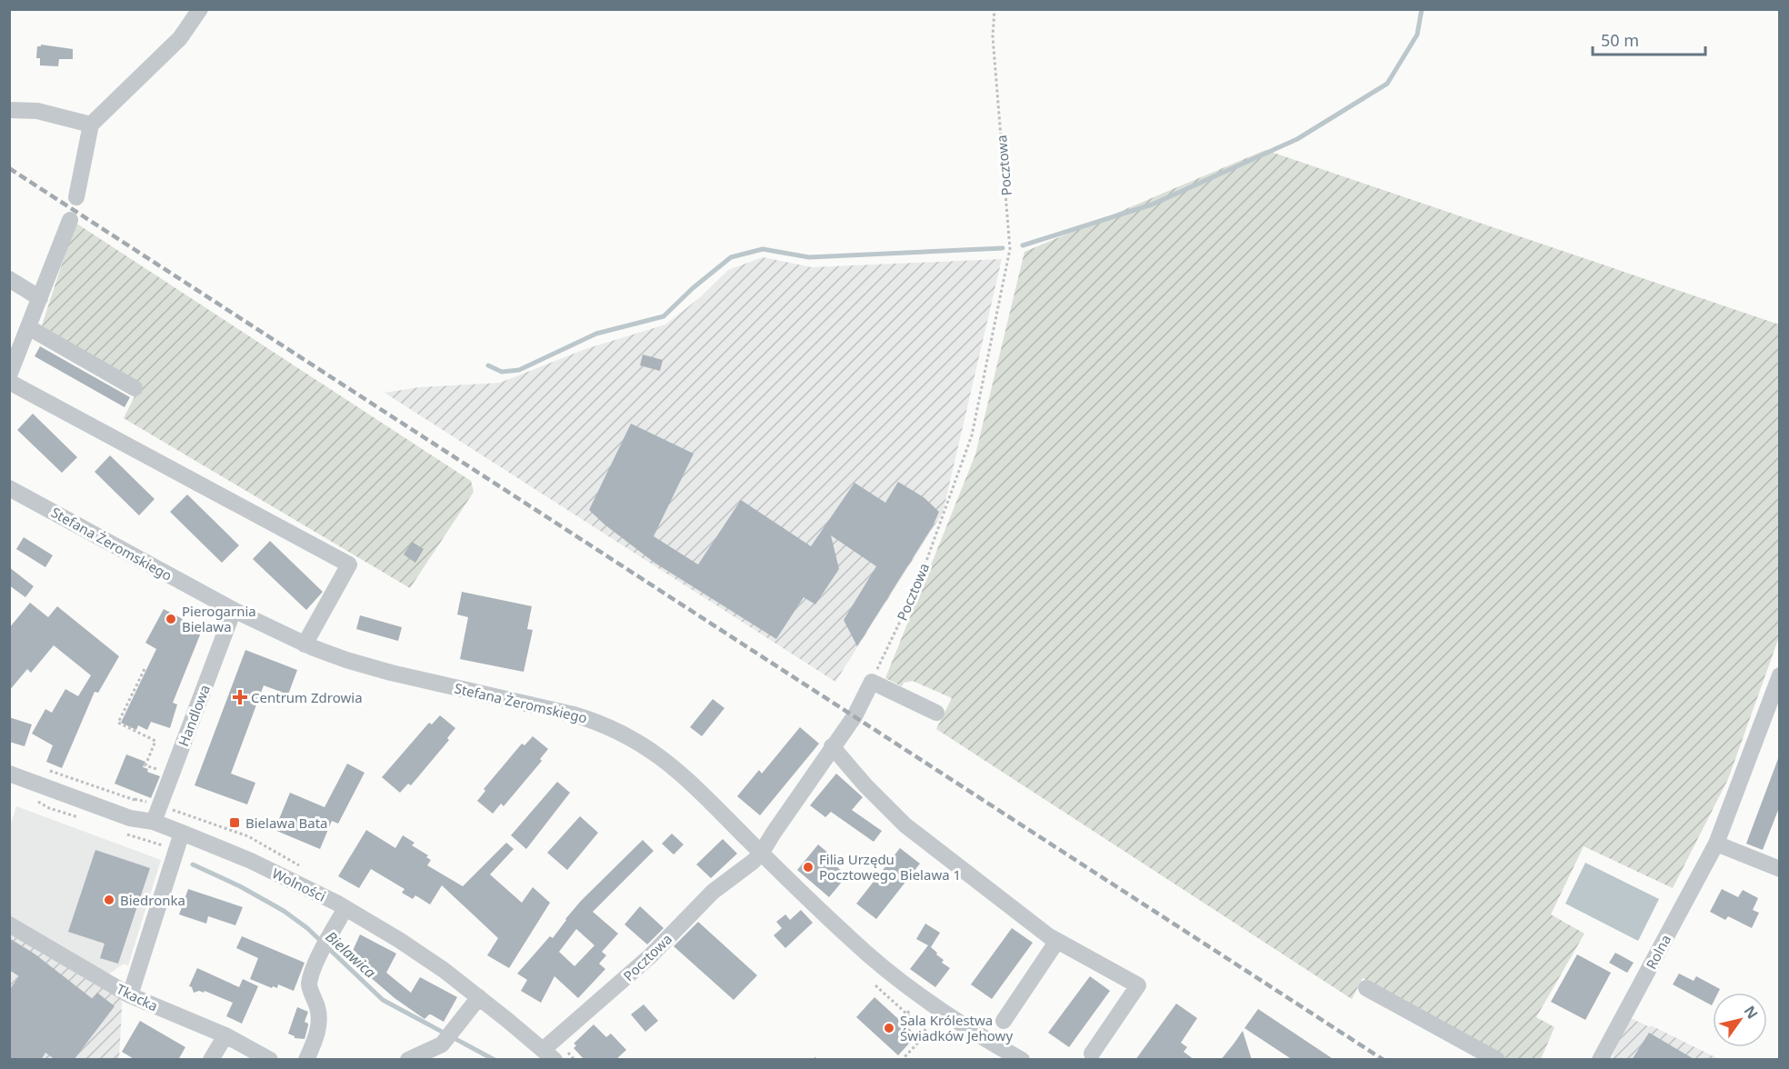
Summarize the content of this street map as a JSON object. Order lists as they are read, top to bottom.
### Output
{
  "streets": {
    "street": [
      "Pocztowa",
      "Stefana Żeromskiego",
      "Handlowa",
      "Wolności",
      "Rolna",
      "Tkacka"
    ]
  },
  "crossings": [
    ["Pocztowa", "Stefana Żeromskiego"],
    ["Pocztowa", "Wolności"],
    ["Stefana Żeromskiego", "Handlowa"],
    ["Handlowa", "Wolności"]
  ],
  "water": ["Bielawica"],
  "places": {
    "other": [
      "Pierogarnia Bielawa",
      "Filia Urzędu Pocztowego Bielawa 1",
      "Biedronka",
      "Sala Królestwa Świadków Jehowy"
    ],
    "health": ["Centrum Zdrowia"],
    "transit": ["Bielawa Bata"]
  },
  "scale_bar": "50 m",
  "north": "top right"
}
